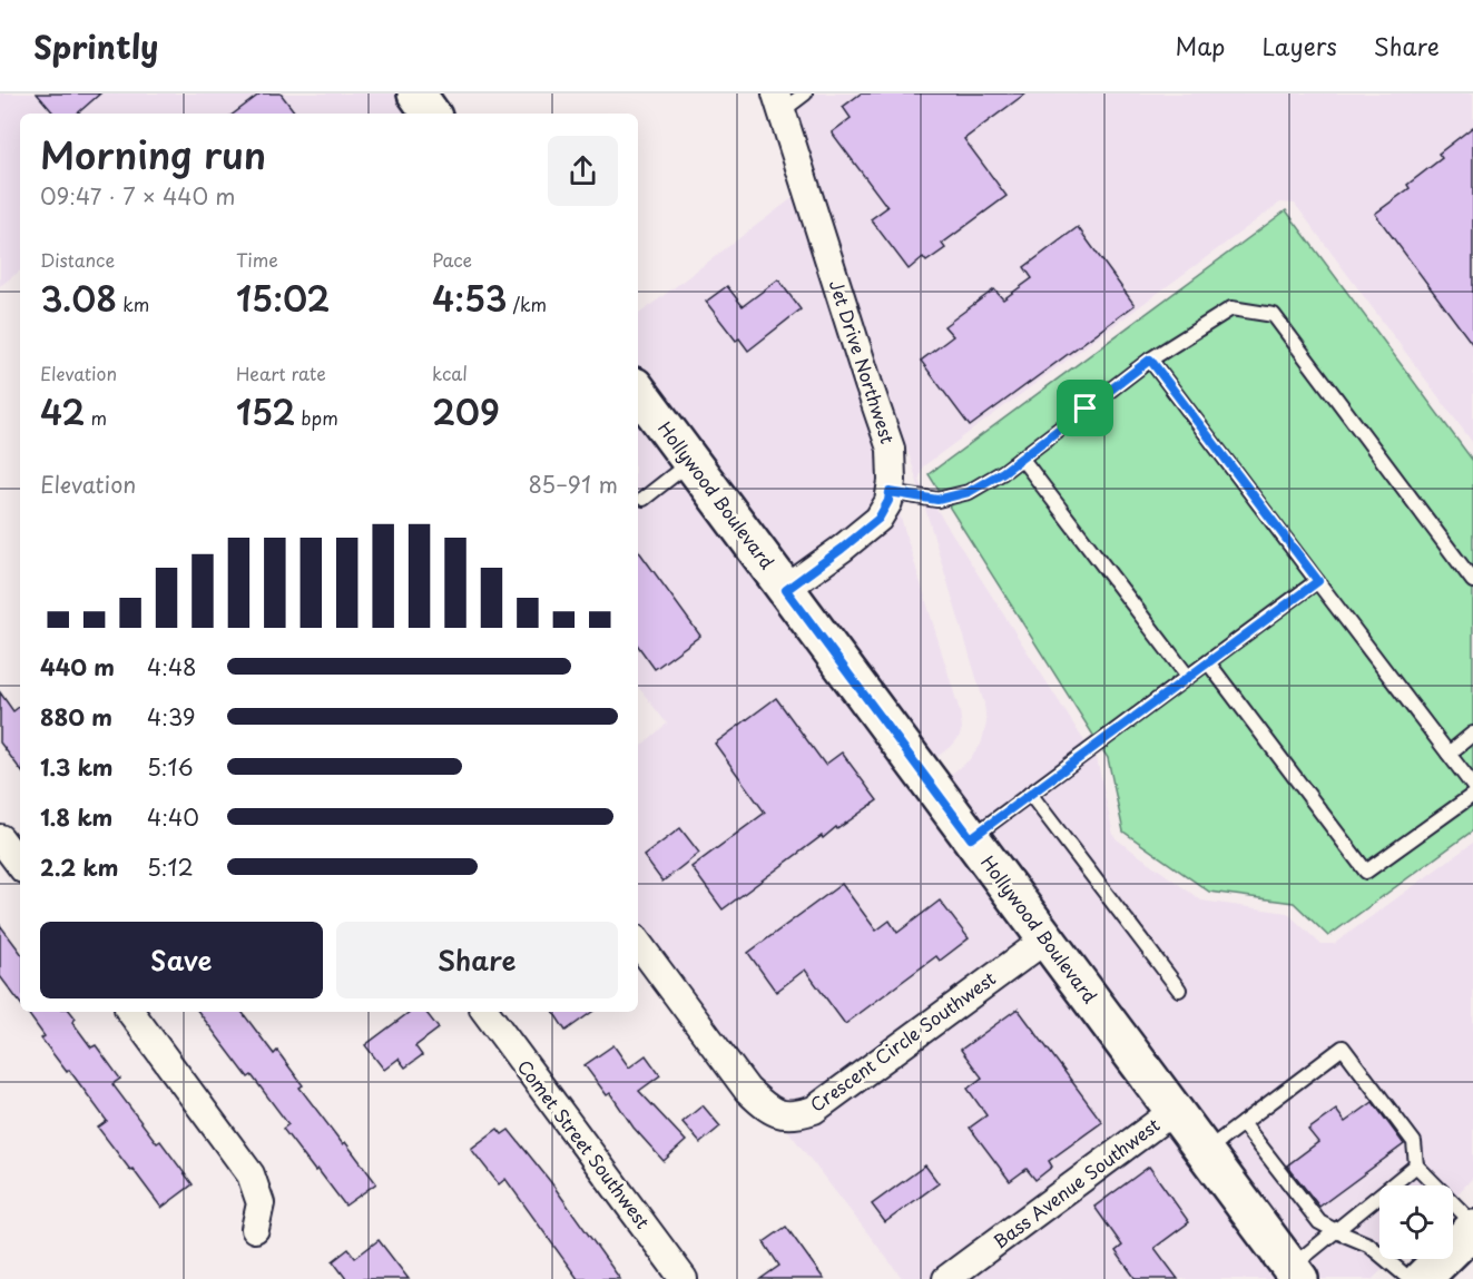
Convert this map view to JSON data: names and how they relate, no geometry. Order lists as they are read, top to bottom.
{
  "streets": {
    "street": [
      "Jet Drive Northwest",
      "Hollywood Boulevard",
      "Crescent Circle Southwest",
      "Comet Street Southwest",
      "Bass Avenue Southwest"
    ]
  },
  "crossings": [
    ["Jet Drive Northwest", "Hollywood Boulevard"],
    ["Hollywood Boulevard", "Crescent Circle Southwest"],
    ["Hollywood Boulevard", "Bass Avenue Southwest"]
  ],
  "page": {
    "header": "Sprintly",
    "nav": ["Map", "Layers", "Share"],
    "heading": ["Morning run", "09:47 · 7 × 440 m"],
    "stats": [
      ["Distance", "3.08 km"],
      ["Time", "15:02"],
      ["Pace", "4:53 /km"],
      ["Elevation", "42 m"],
      ["Heart rate", "152 bpm"],
      ["kcal", "209"]
    ],
    "chart": ["Elevation", "85–91 m"],
    "list": [
      {
        "name": "440 m",
        "note": "4:48"
      },
      {
        "name": "880 m",
        "note": "4:39"
      },
      {
        "name": "1.3 km",
        "note": "5:16"
      },
      {
        "name": "1.8 km",
        "note": "4:40"
      },
      {
        "name": "2.2 km",
        "note": "5:12"
      }
    ],
    "buttons": ["Save", "Share"]
  }
}
